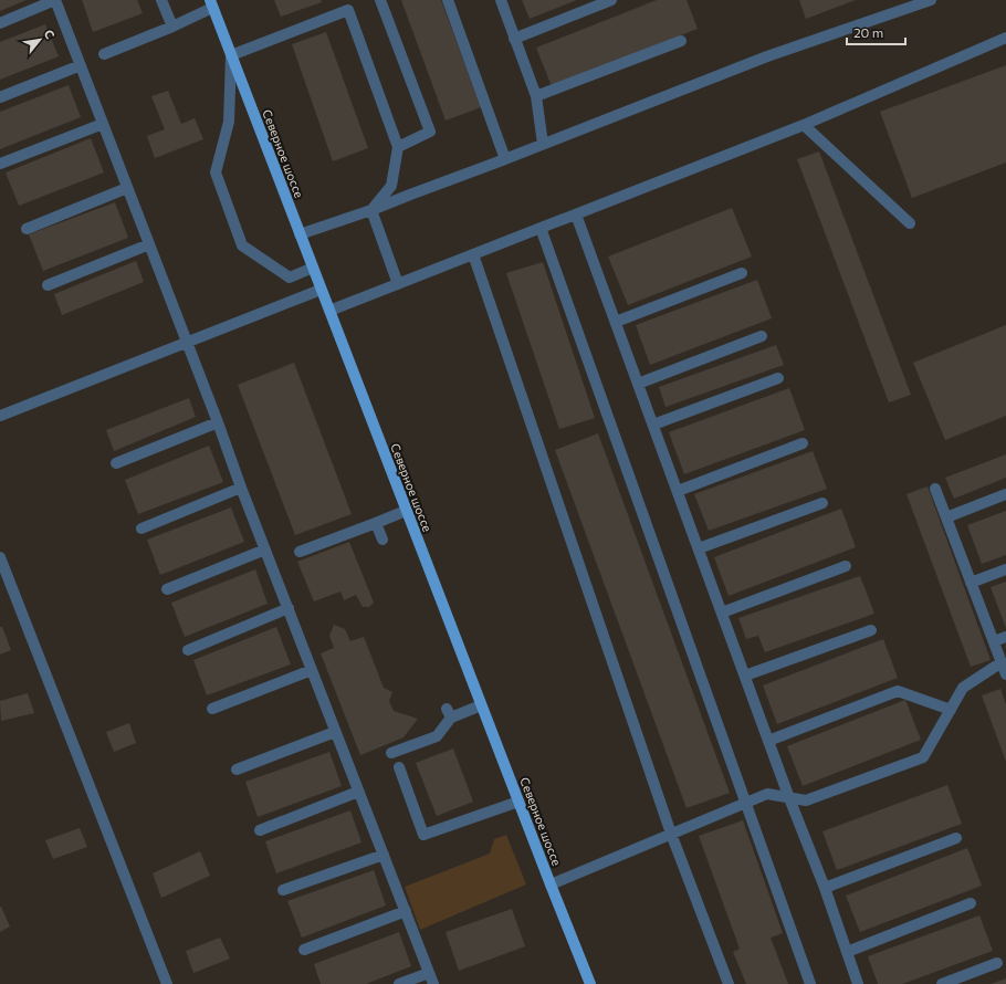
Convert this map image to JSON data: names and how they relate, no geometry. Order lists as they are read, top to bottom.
{
  "streets": {
    "main road": ["Северное шоссе"]
  },
  "scale_bar": "20 m",
  "north": "top right"
}
